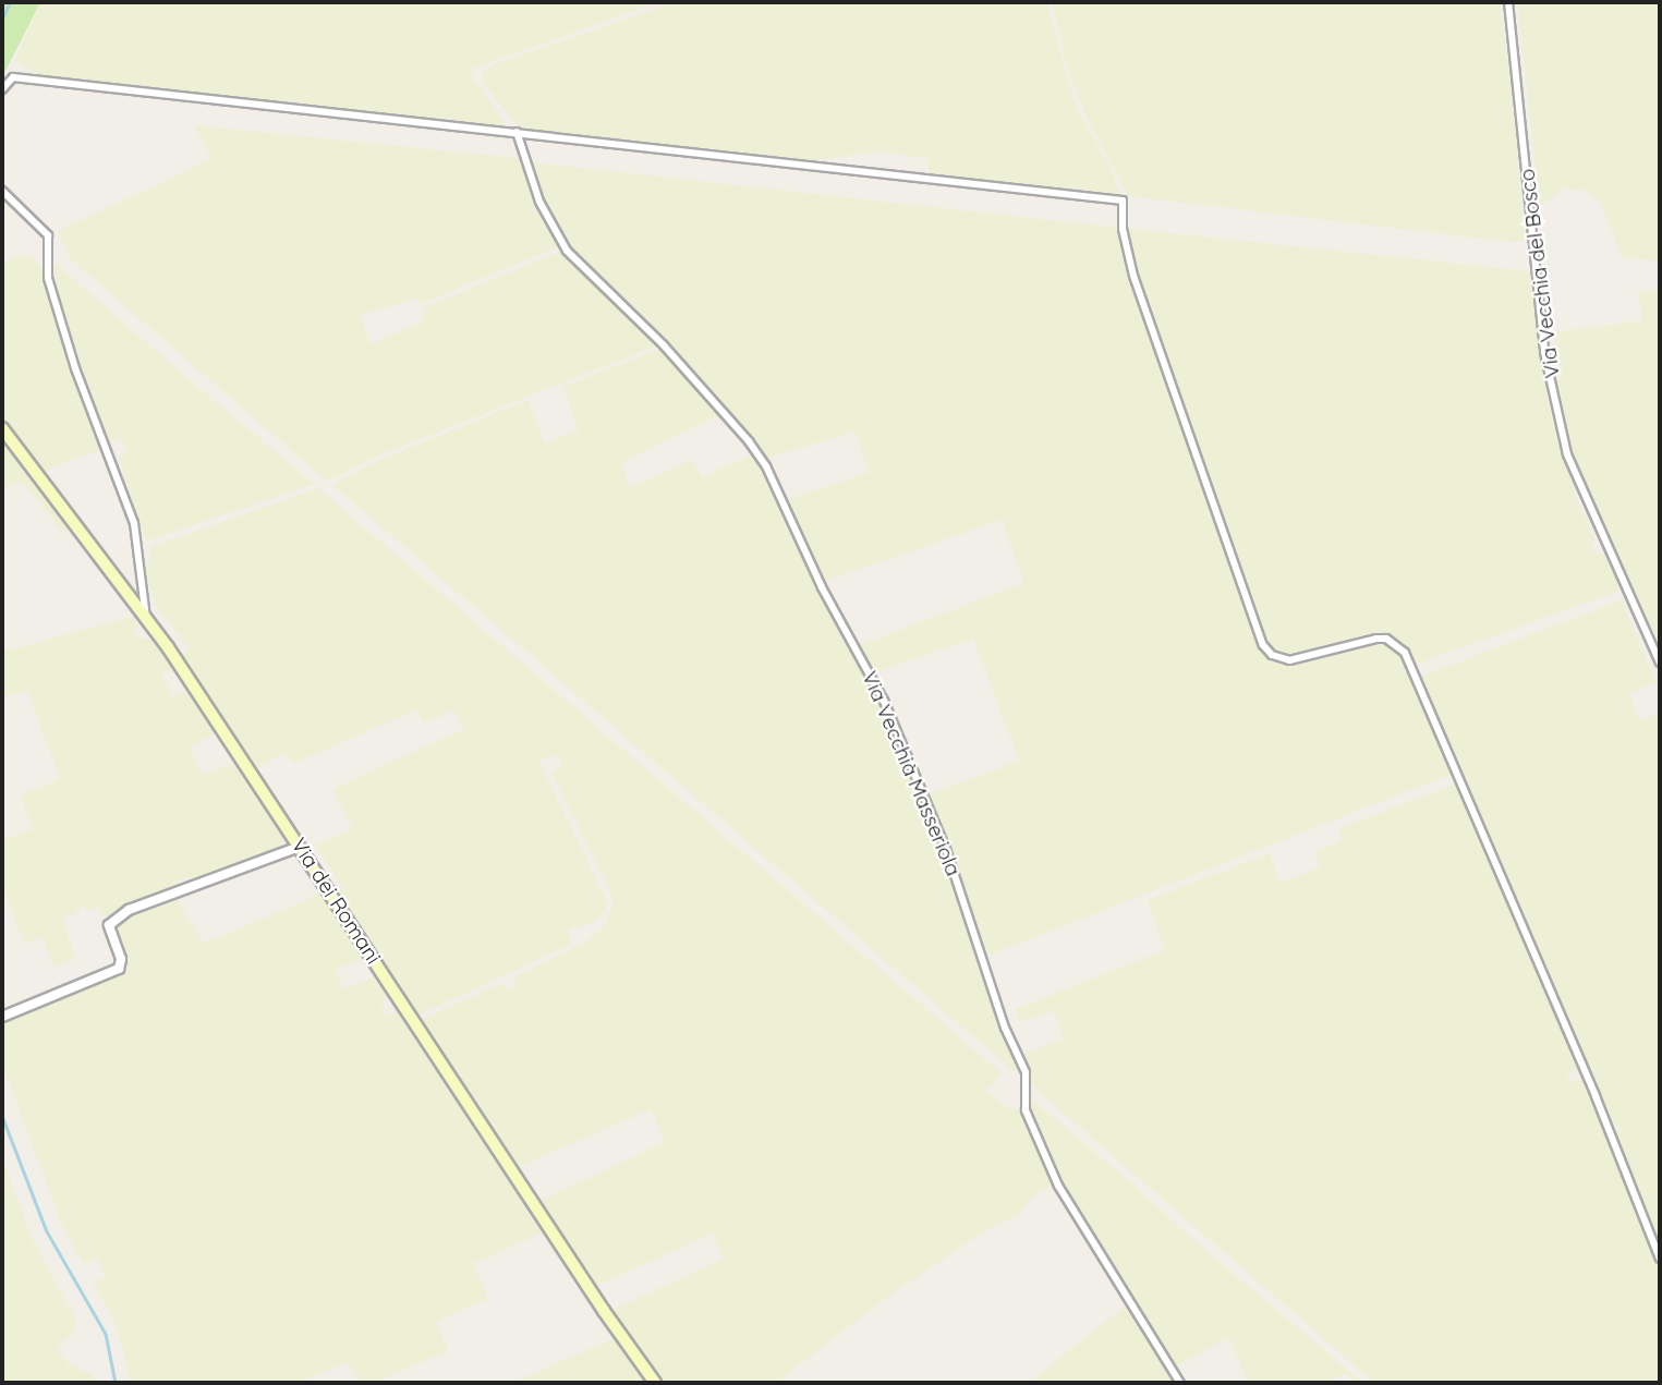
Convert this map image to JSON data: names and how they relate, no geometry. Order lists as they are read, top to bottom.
{
  "streets": {
    "main road": ["Via dei Romani"],
    "street": ["Via Vecchia del Bosco", "Via Vecchià Masseriola"]
  }
}
